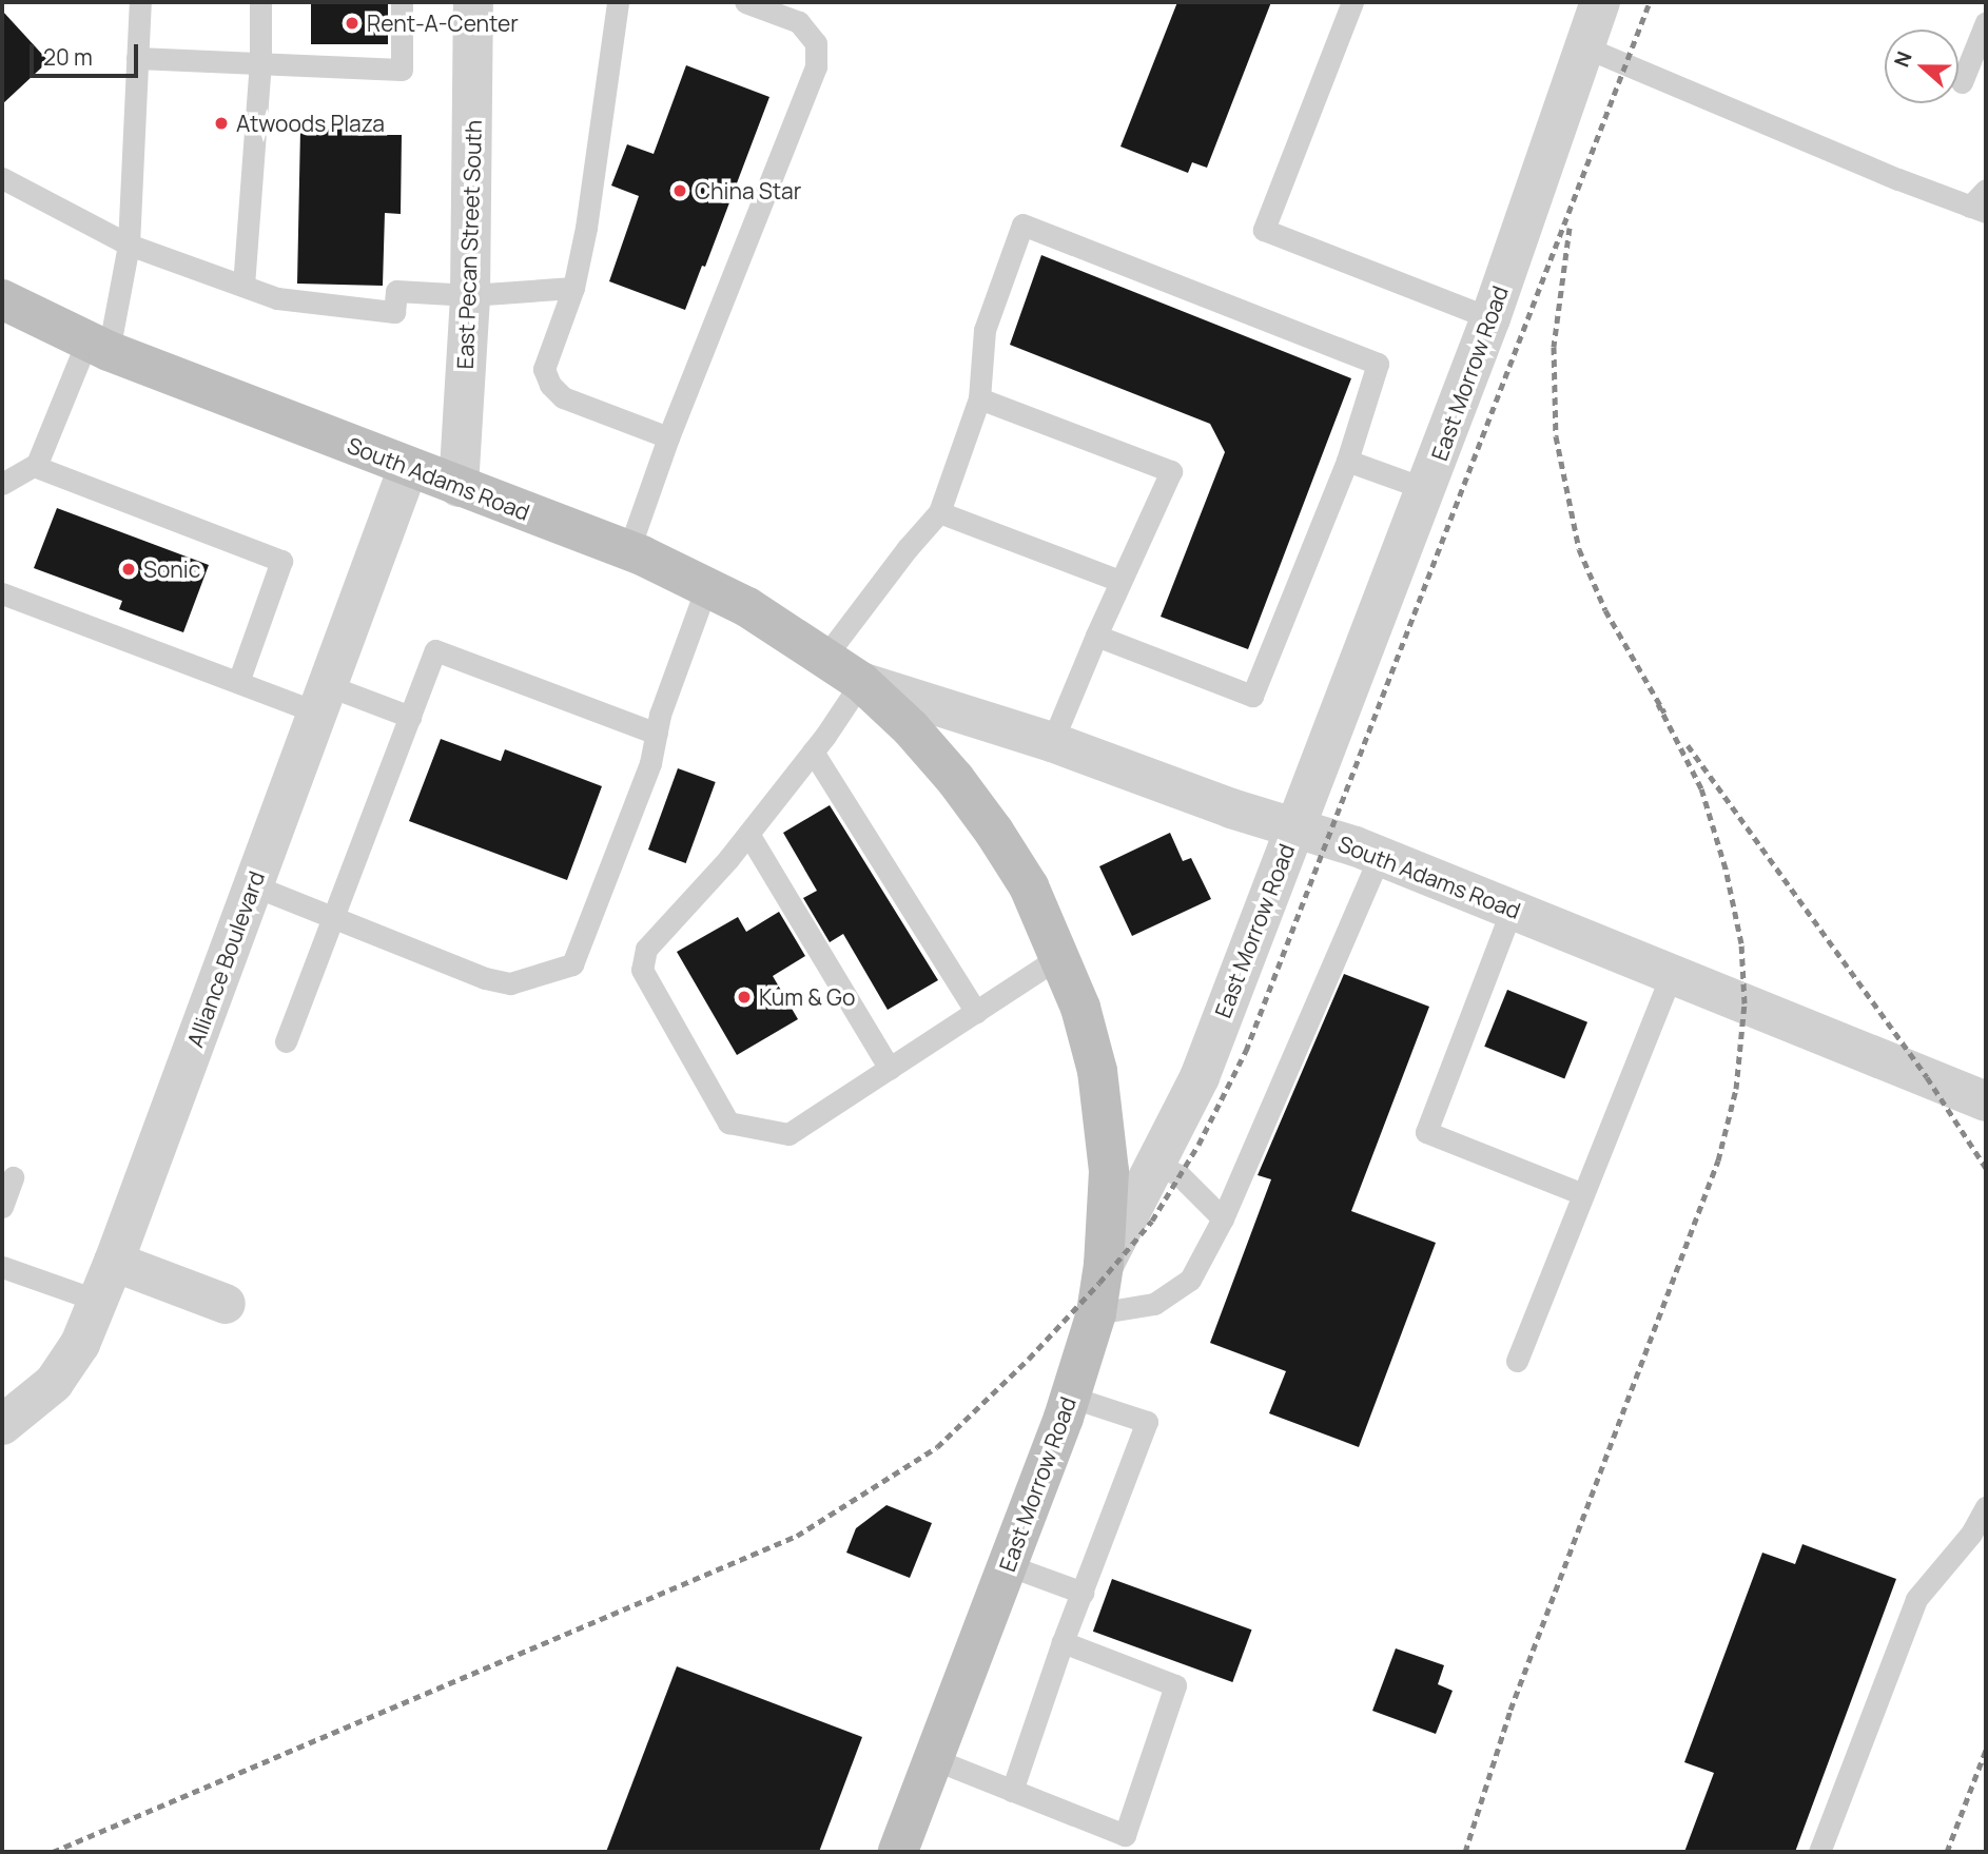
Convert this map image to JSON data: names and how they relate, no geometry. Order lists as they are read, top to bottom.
{
  "streets": {
    "main road": ["East Morrow Road", "South Adams Road"],
    "street": ["East Pecan Street South", "Alliance Boulevard"]
  },
  "crossings": [
    ["East Pecan Street South", "South Adams Road"],
    ["East Morrow Road", "South Adams Road"],
    ["South Adams Road", "Alliance Boulevard"]
  ],
  "places": [
    "Rent-A-Center",
    "Atwoods Plaza",
    "China Star",
    "Sonic",
    "Kum & Go"
  ],
  "scale_bar": "20 m",
  "north": "left"
}
